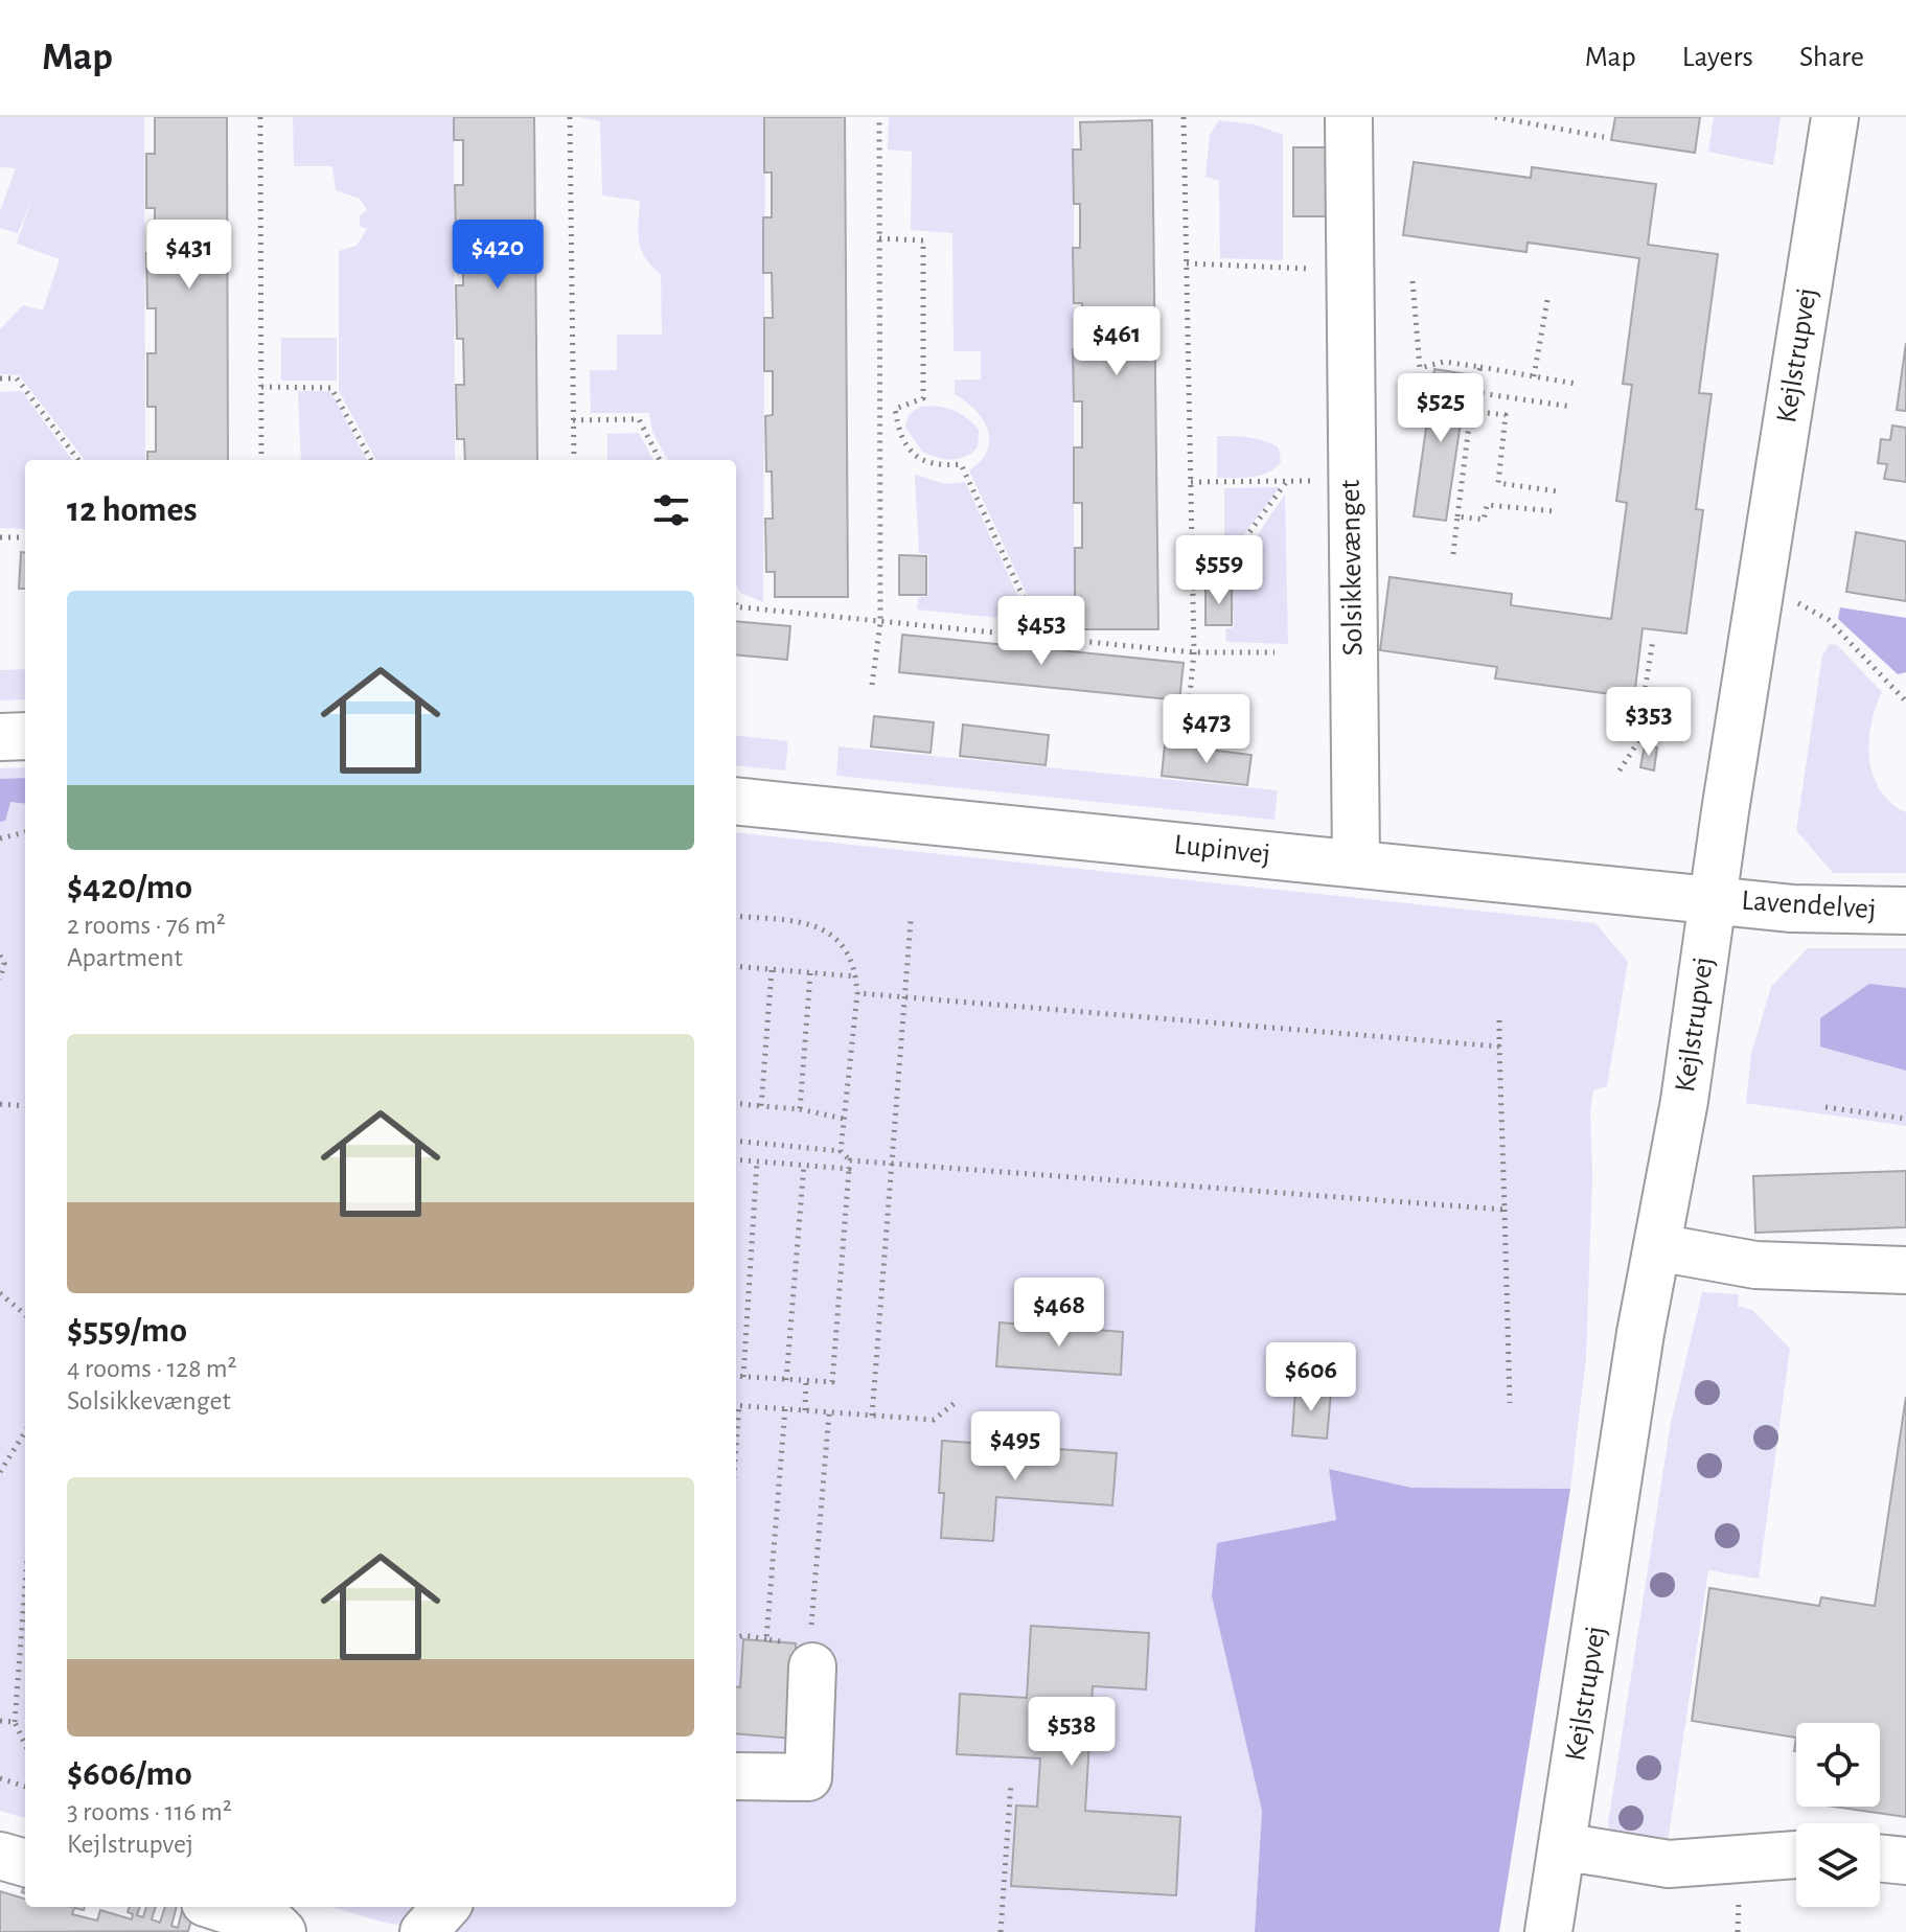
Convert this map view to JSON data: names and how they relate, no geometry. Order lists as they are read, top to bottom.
{
  "streets": {
    "street": [
      "Kejlstrupvej",
      "Solsikkevænget",
      "Lupinvej",
      "Lavendelvej"
    ]
  },
  "crossings": [
    ["Kejlstrupvej", "Lupinvej"],
    ["Kejlstrupvej", "Lavendelvej"],
    ["Solsikkevænget", "Lupinvej"],
    ["Lupinvej", "Lavendelvej"]
  ],
  "page": {
    "header": "Map",
    "nav": ["Map", "Layers", "Share"],
    "price": [
      "$431",
      "$420",
      "$461",
      "$525",
      "$559",
      "$453",
      "$353",
      "$473",
      "$468",
      "$606",
      "$495",
      "$538"
    ],
    "heading": "12 homes",
    "list": [
      {
        "name": "$420/mo",
        "note": "2 rooms · 76 m² · Apartment"
      },
      {
        "name": "$559/mo",
        "note": "4 rooms · 128 m² · Solsikkevænget"
      },
      {
        "name": "$606/mo",
        "note": "3 rooms · 116 m² · Kejlstrupvej"
      }
    ]
  }
}
